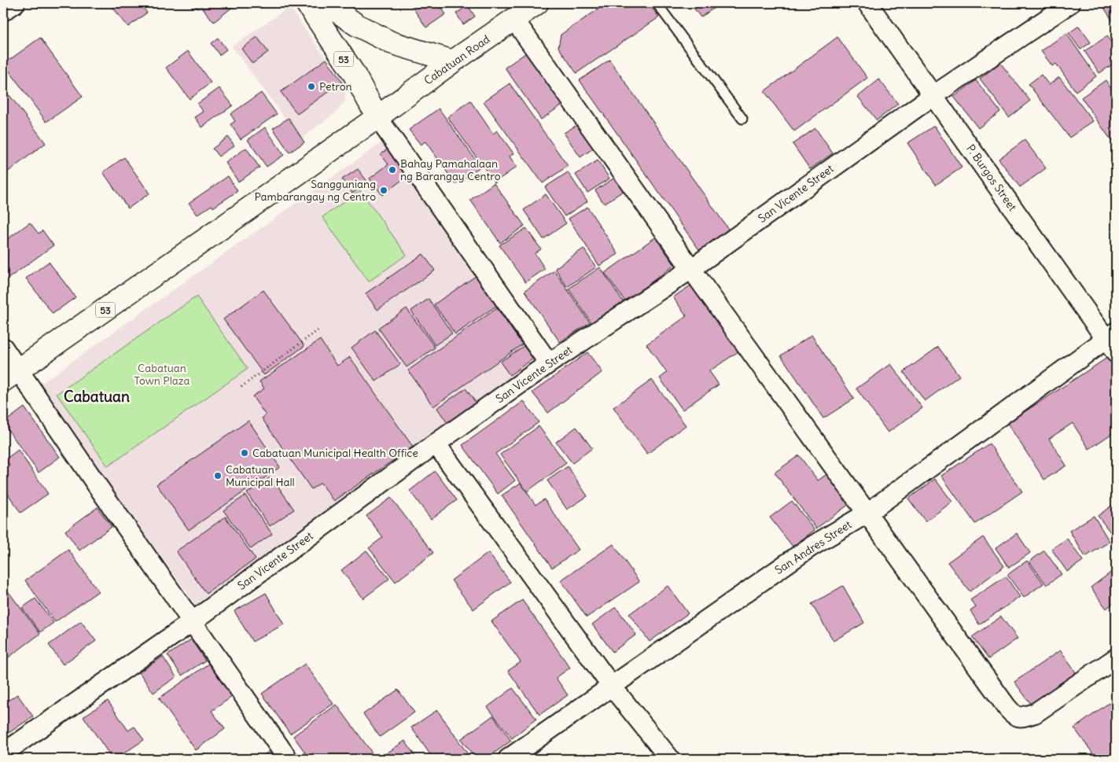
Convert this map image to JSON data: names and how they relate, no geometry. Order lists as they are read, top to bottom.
{
  "streets": {
    "highway": ["53", "Cabatuan Road"],
    "street": ["P. Burgos Street", "San Vicente Street", "San Andres Street"]
  },
  "crossings": [
    ["53", "Cabatuan Road"],
    ["P. Burgos Street", "San Vicente Street"],
    ["P. Burgos Street", "San Andres Street"]
  ],
  "districts": ["Cabatuan"],
  "parks": ["Cabatuan Town Plaza"],
  "places": [
    "Petron",
    "Bahay Pamahalaan ng Barangay Centro",
    "Sangguniang Pambarangay ng Centro",
    "Cabatuan Municipal Health Office",
    "Cabatuan Municipal Hall"
  ]
}
